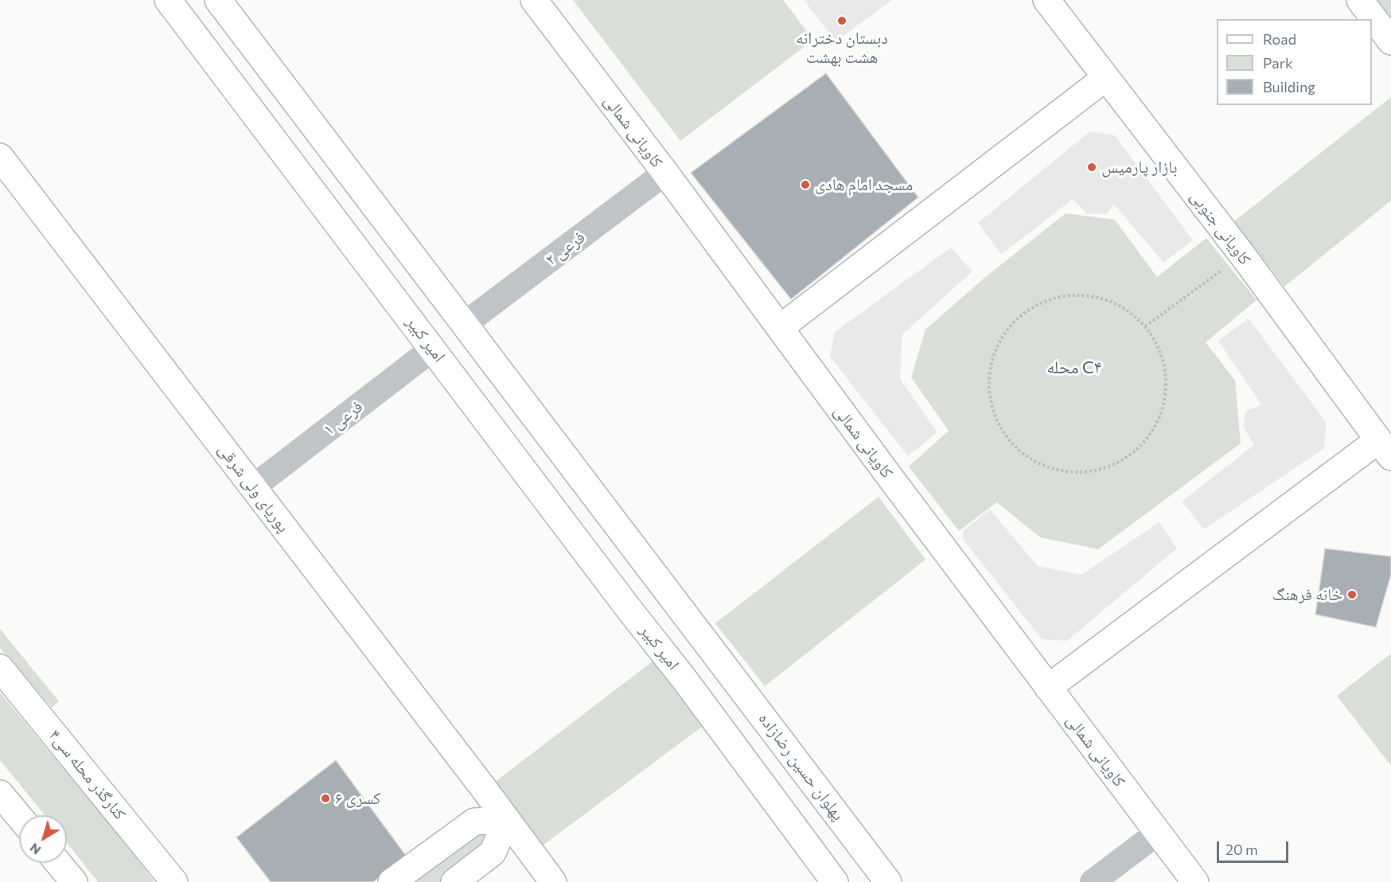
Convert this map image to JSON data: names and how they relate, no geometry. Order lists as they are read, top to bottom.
{
  "streets": {
    "street": [
      "کاویانی شمالی",
      "کاویانی جنوبی",
      "فرعی ۲",
      "امیر کبیر",
      "فرعی ۱",
      "پوریای ولی شرقی",
      "پهلوان حسین رضازاده",
      "کنارگذر محله سی۴"
    ]
  },
  "crossings": [
    ["کاویانی شمالی", "فرعی ۲"],
    ["امیر کبیر", "فرعی ۱"],
    ["فرعی ۱", "پوریای ولی شرقی"]
  ],
  "districts": ["محله C۴"],
  "places": [
    "دبستان دخترانه هشت بهشت",
    "بازار پارمیس",
    "مسجد امام هادی",
    "خانه فرهنگ",
    "کسری ۶"
  ],
  "legend": ["Road", "Park", "Building"],
  "scale_bar": "20 m",
  "north": "bottom left"
}
